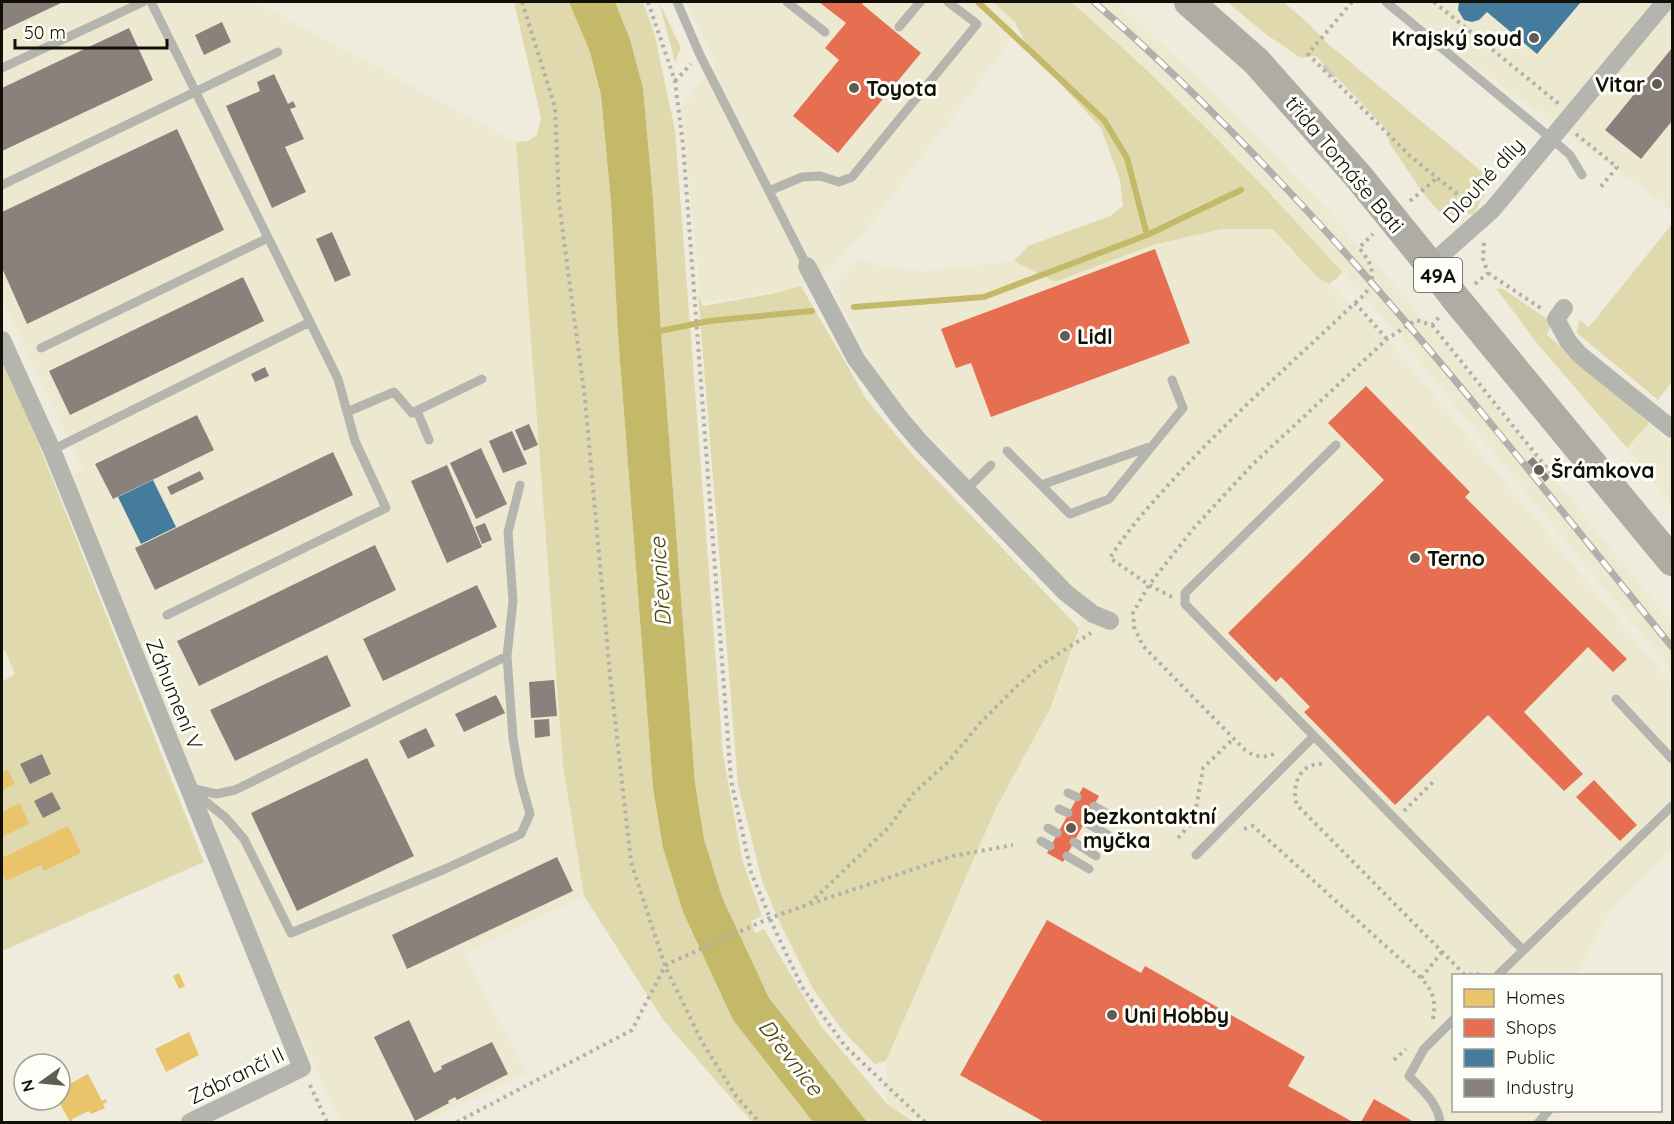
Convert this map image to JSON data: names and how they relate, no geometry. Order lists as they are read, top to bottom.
{
  "streets": {
    "main road": ["třída Tomáše Bati", "49A"],
    "street": ["Dlouhé díly", "Záhumení V", "Zábrančí II"]
  },
  "crossings": [
    ["třída Tomáše Bati", "Dlouhé díly"],
    ["Záhumení V", "Zábrančí II"]
  ],
  "water": ["Dřevnice"],
  "places": [
    "Krajský soud",
    "Vitar",
    "Toyota",
    "Lidl",
    "Šrámkova",
    "Terno",
    "bezkontaktní myčka",
    "Uni Hobby"
  ],
  "legend": [
    "Homes",
    "Shops",
    "Public",
    "Industry"
  ],
  "scale_bar": "50 m",
  "north": "left"
}
